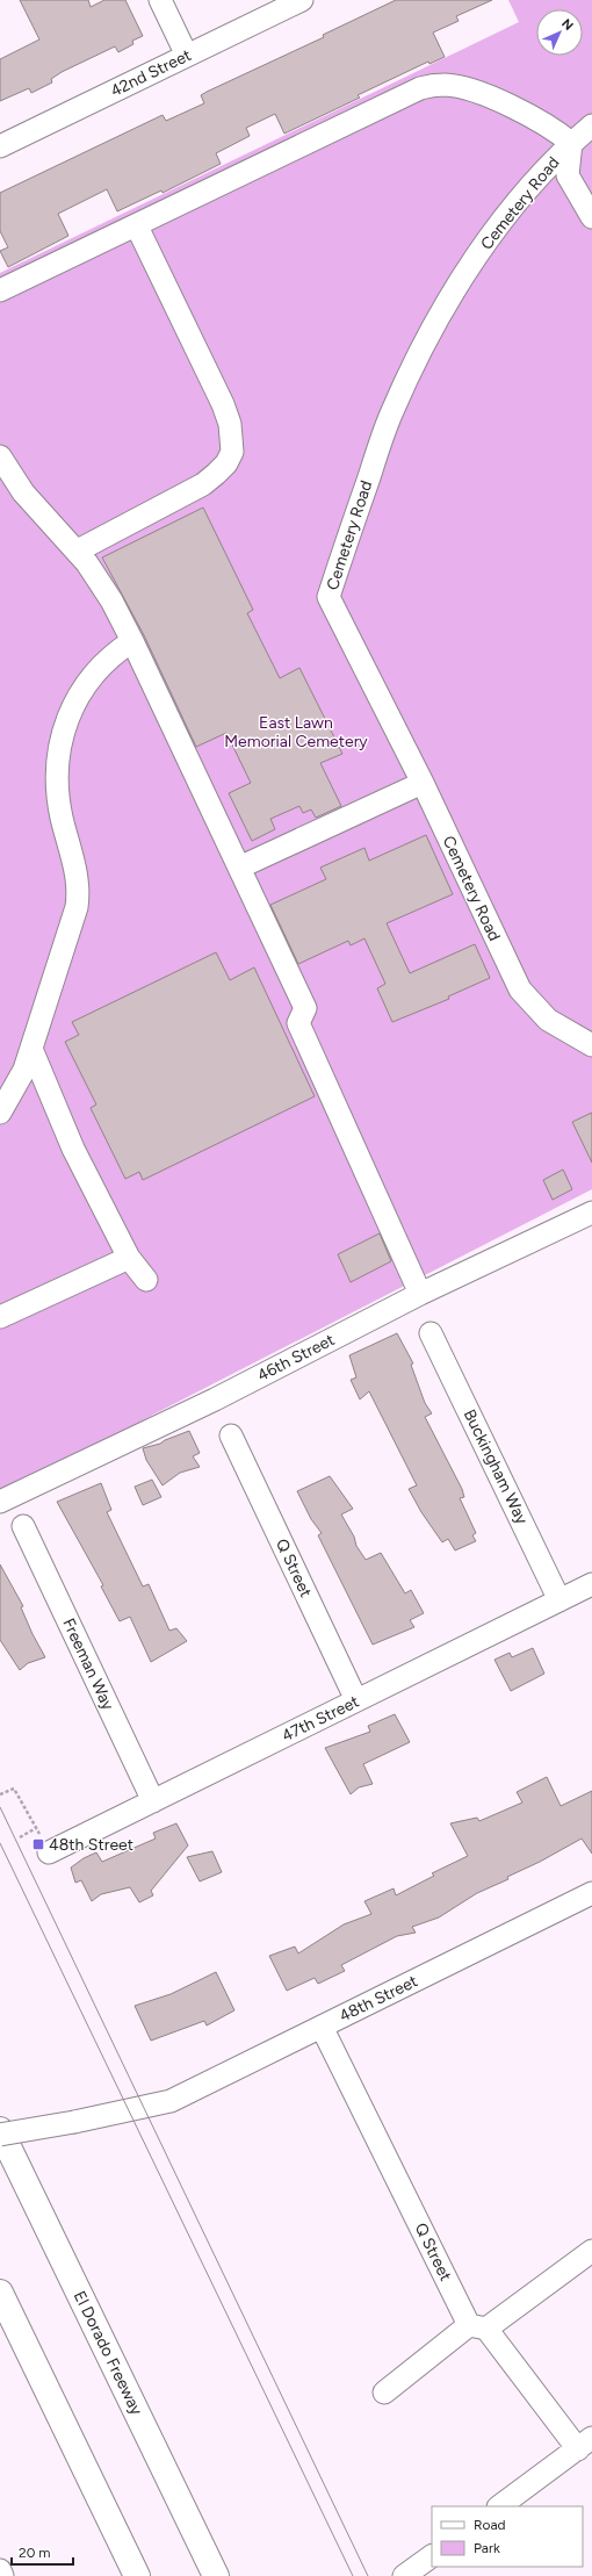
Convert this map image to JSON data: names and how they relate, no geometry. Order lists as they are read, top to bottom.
{
  "streets": {
    "highway": ["El Dorado Freeway"],
    "street": [
      "42nd Street",
      "Cemetery Road",
      "46th Street",
      "Buckingham Way",
      "Q Street",
      "Freeman Way",
      "47th Street",
      "48th Street"
    ]
  },
  "crossings": [
    ["Buckingham Way", "47th Street"],
    ["Q Street", "47th Street"],
    ["Q Street", "48th Street"],
    ["Freeman Way", "47th Street"]
  ],
  "parks": ["East Lawn Memorial Cemetery"],
  "places": {
    "transit": ["48th Street"]
  },
  "legend": ["Road", "Park"],
  "scale_bar": "20 m",
  "north": "top right"
}
